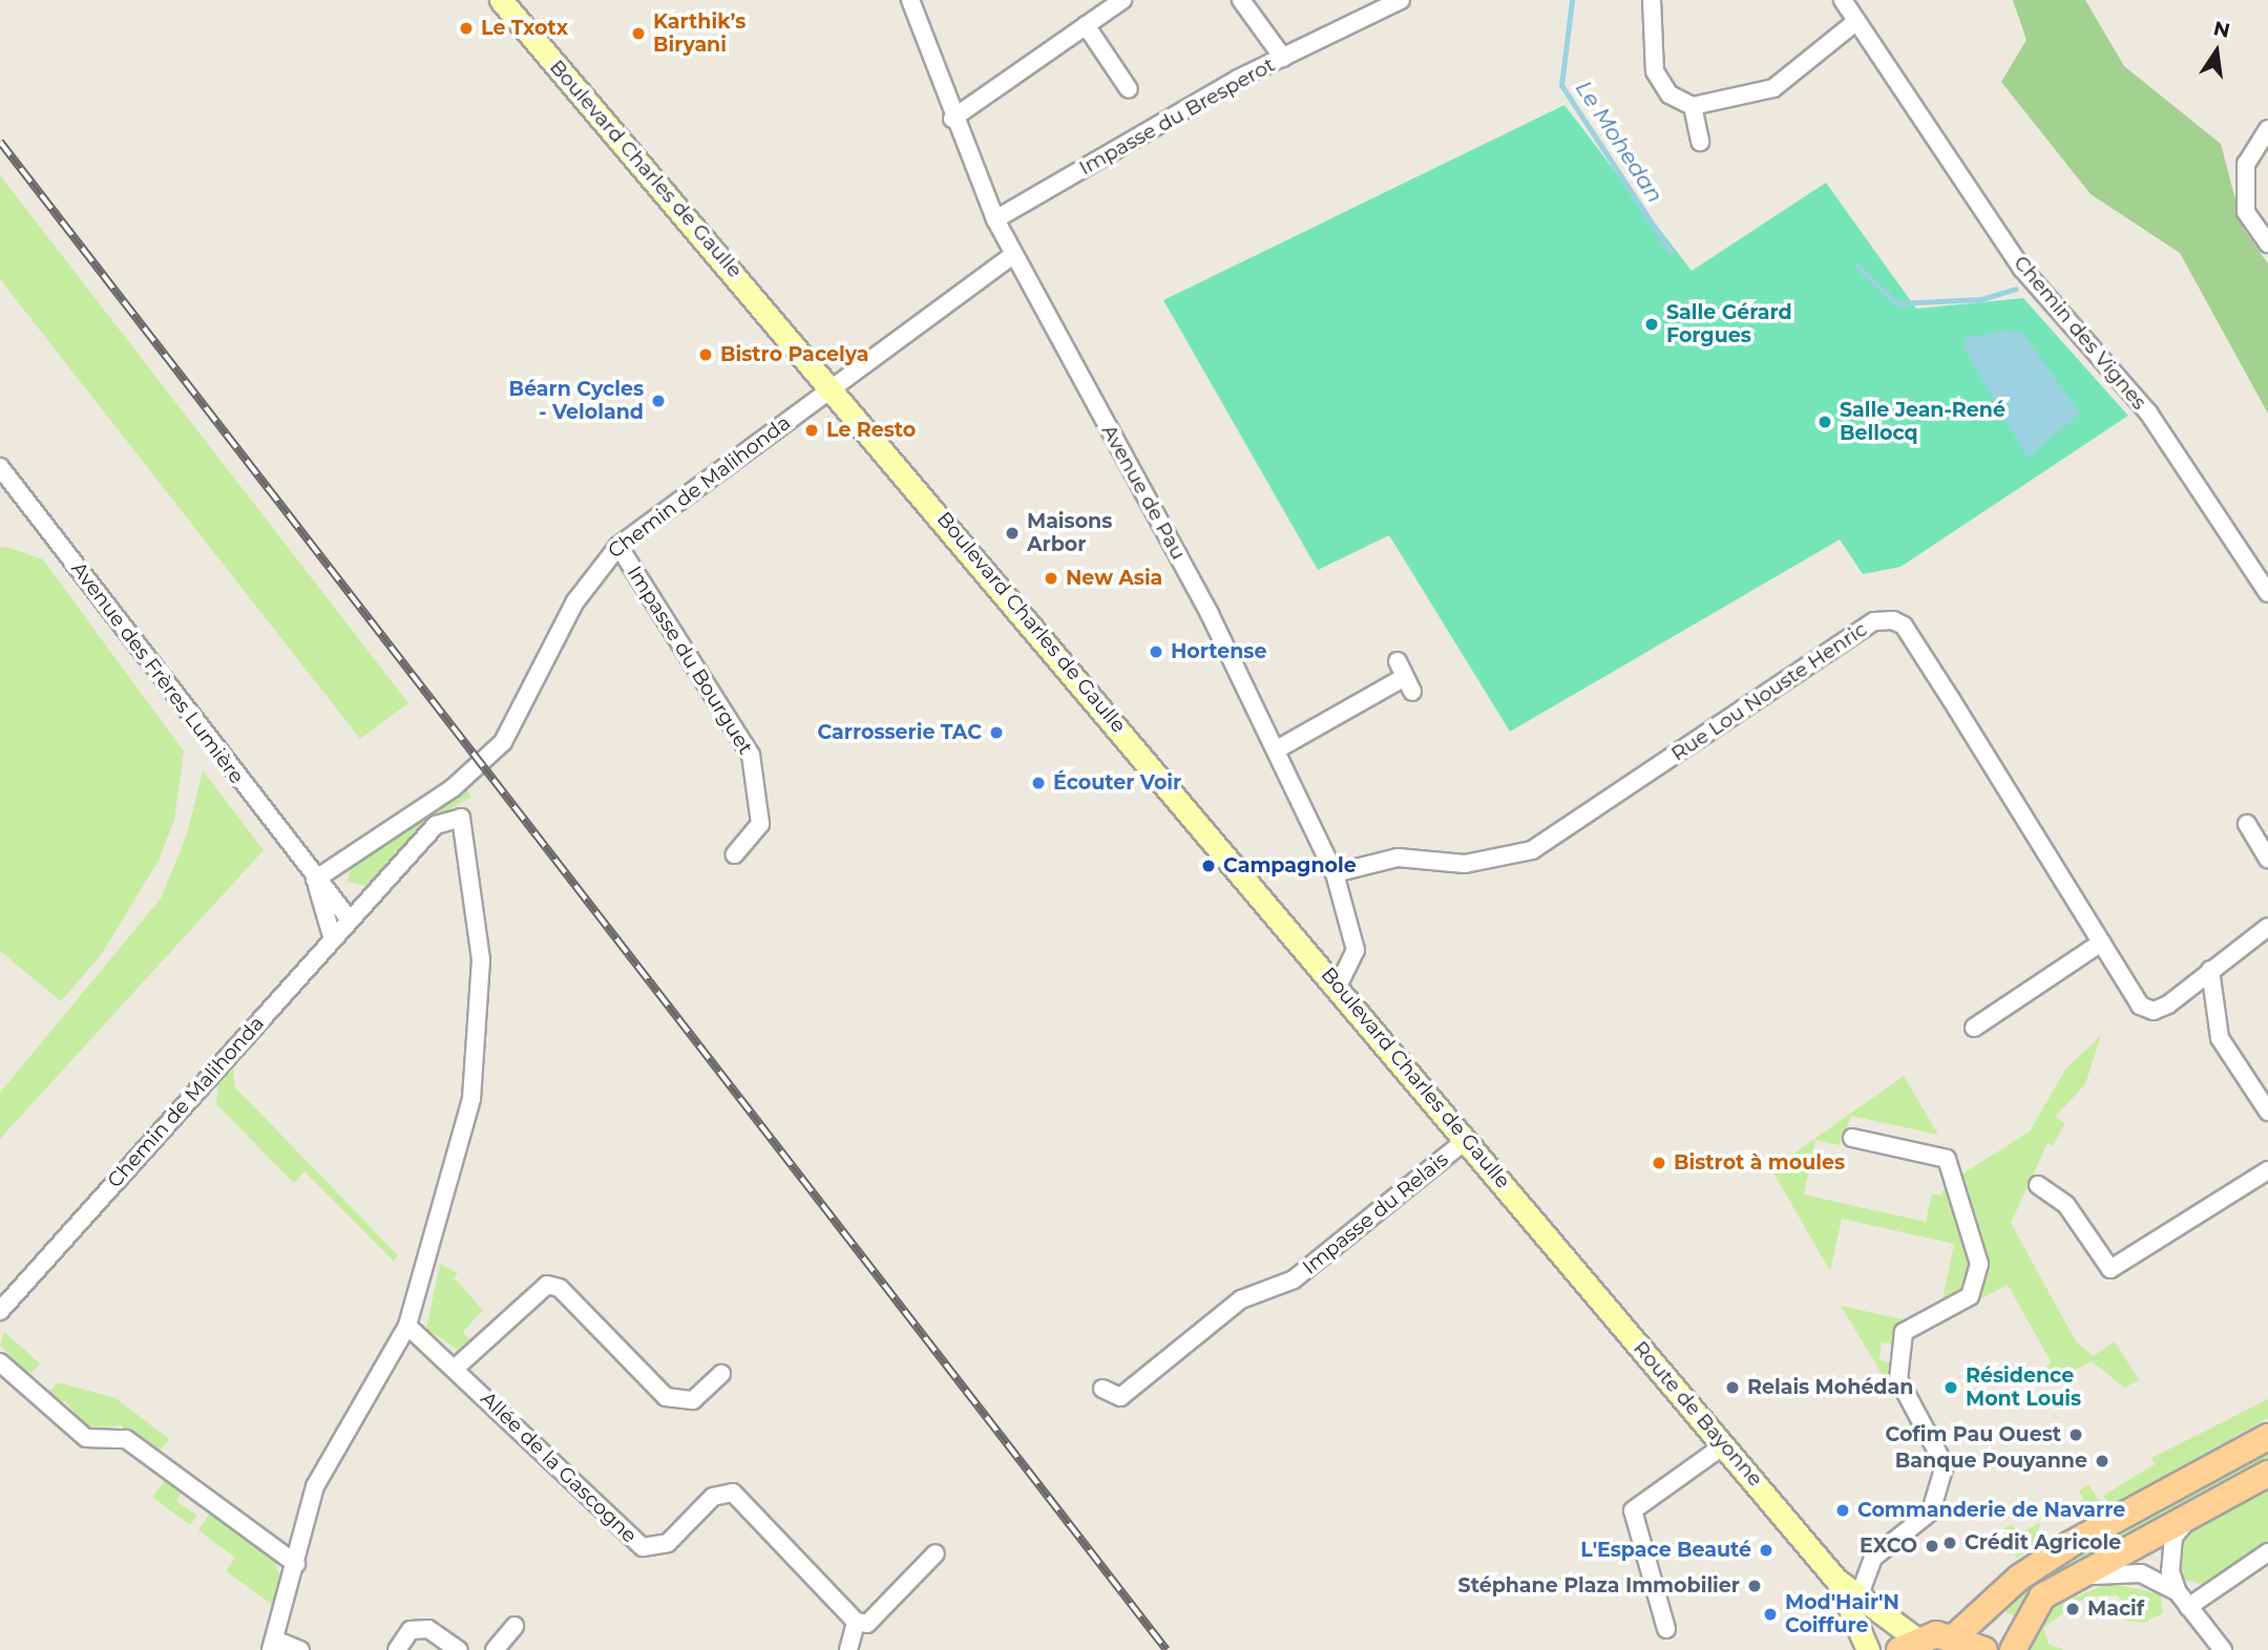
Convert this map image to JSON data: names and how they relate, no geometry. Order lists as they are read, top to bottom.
{
  "streets": {
    "main road": ["Boulevard Charles de Gaulle", "Route de Bayonne"],
    "street": [
      "Impasse du Bresperot",
      "Chemin des Vignes",
      "Chemin de Malihonda",
      "Avenue de Pau",
      "Impasse du Bourguet",
      "Avenue des Frères Lumière",
      "Rue Lou Nouste Henric",
      "Impasse du Relais",
      "Allée de la Gascogne"
    ]
  },
  "crossings": [
    ["Impasse du Bresperot", "Avenue de Pau"],
    ["Boulevard Charles de Gaulle", "Chemin de Malihonda"],
    ["Boulevard Charles de Gaulle", "Avenue de Pau"],
    ["Boulevard Charles de Gaulle", "Impasse du Relais"],
    ["Boulevard Charles de Gaulle", "Route de Bayonne"],
    ["Chemin de Malihonda", "Avenue de Pau"],
    ["Chemin de Malihonda", "Impasse du Bourguet"],
    ["Chemin de Malihonda", "Avenue des Frères Lumière"],
    ["Chemin de Malihonda", "Allée de la Gascogne"],
    ["Avenue de Pau", "Rue Lou Nouste Henric"]
  ],
  "water": ["Le Mohedan"],
  "places": [
    "Le Txotx",
    "Karthik’s Biryani",
    "Salle Gérard Forgues",
    "Bistro Pacelya",
    "Béarn Cycles - Veloland",
    "Salle Jean-René Bellocq",
    "Le Resto",
    "Maisons Arbor",
    "New Asia",
    "Hortense",
    "Carrosserie TAC",
    "Écouter Voir",
    "Campagnole",
    "Bistrot à moules",
    "Relais Mohédan",
    "Résidence Mont Louis",
    "Cofim Pau Ouest",
    "Banque Pouyanne",
    "Commanderie de Navarre",
    "Crédit Agricole",
    "EXCO",
    "L'Espace Beauté",
    "Stéphane Plaza Immobilier",
    "Macif",
    "Mod'Hair'N Coiffure"
  ],
  "north": "top"
}
